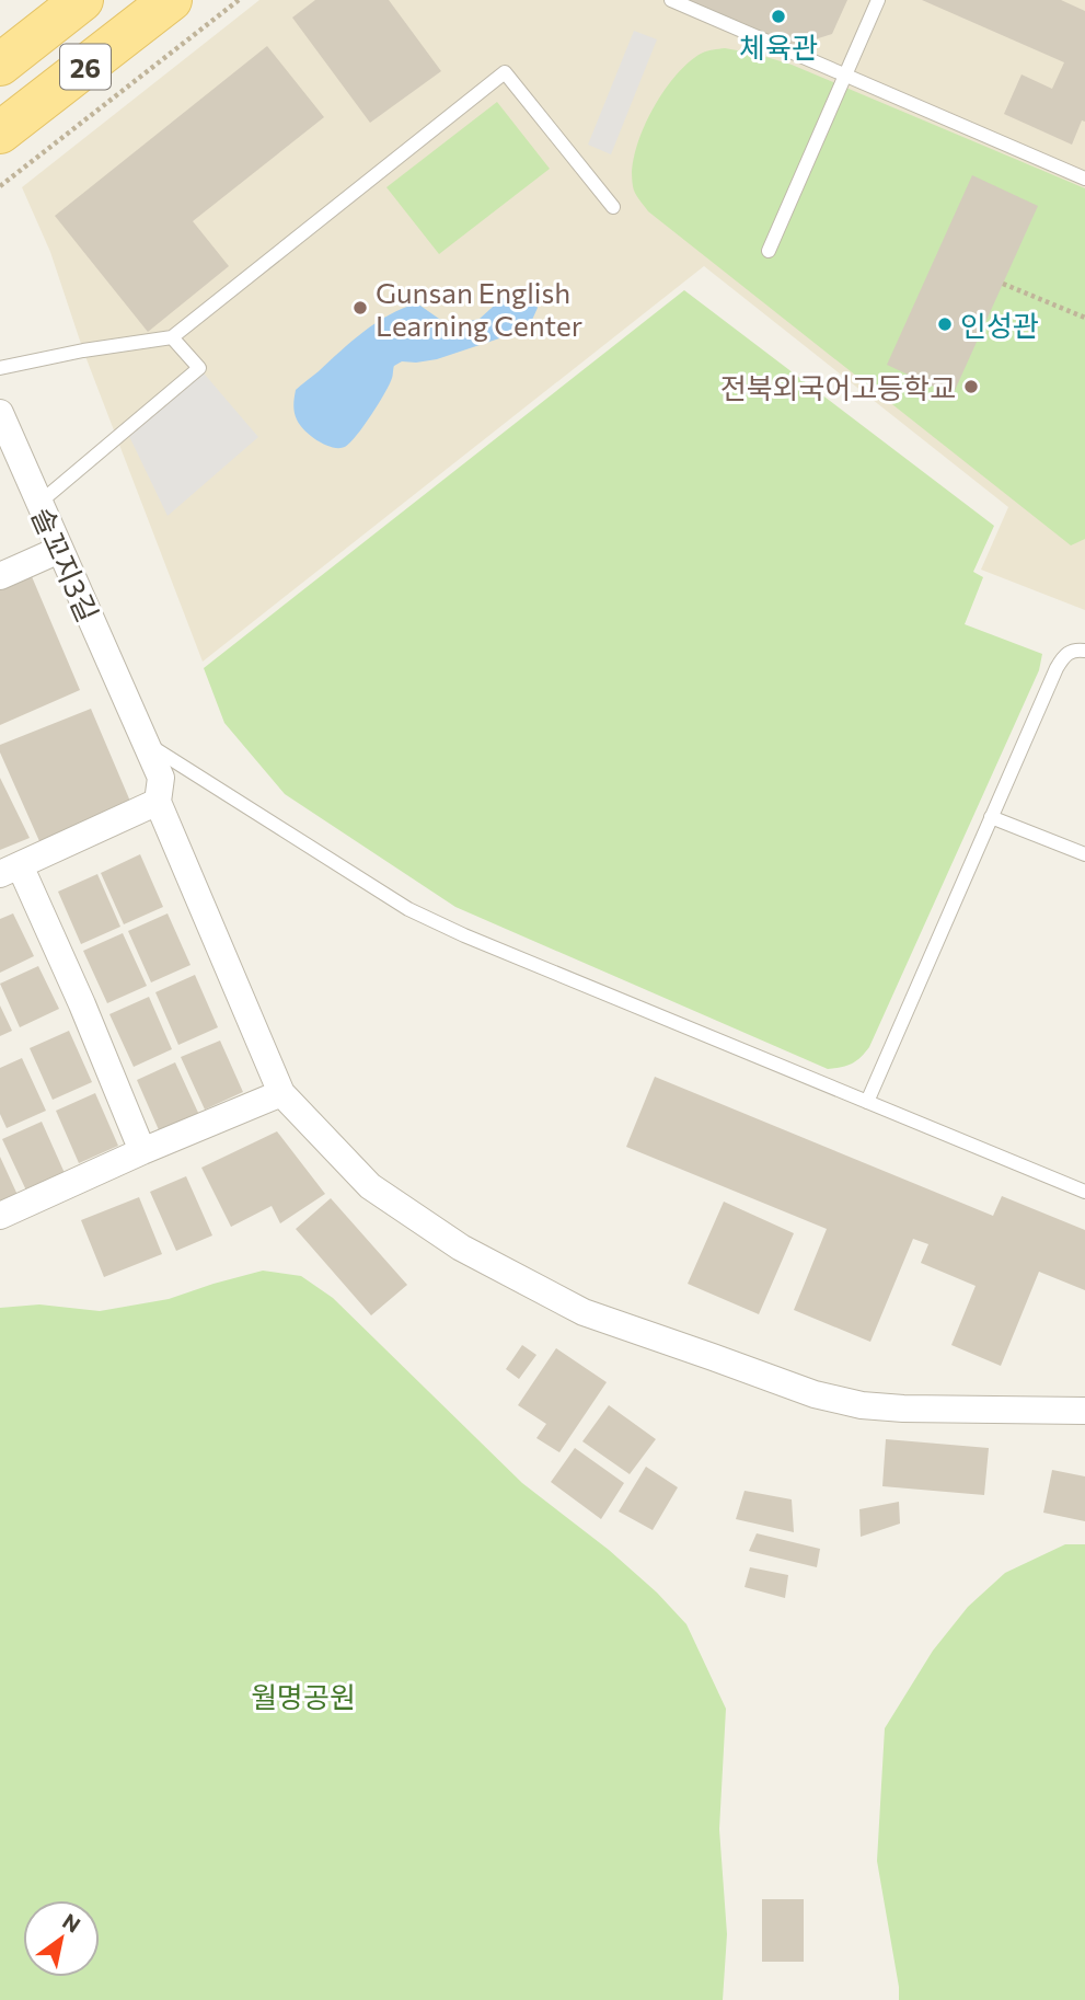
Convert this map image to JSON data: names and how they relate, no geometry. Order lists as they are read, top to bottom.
{
  "streets": {
    "main road": ["26"],
    "street": ["솔꼬지3길"]
  },
  "parks": ["월명공원"],
  "places": [
    "체육관",
    "Gunsan English Learning Center",
    "인성관",
    "전북외국어고등학교"
  ],
  "north": "top right"
}
